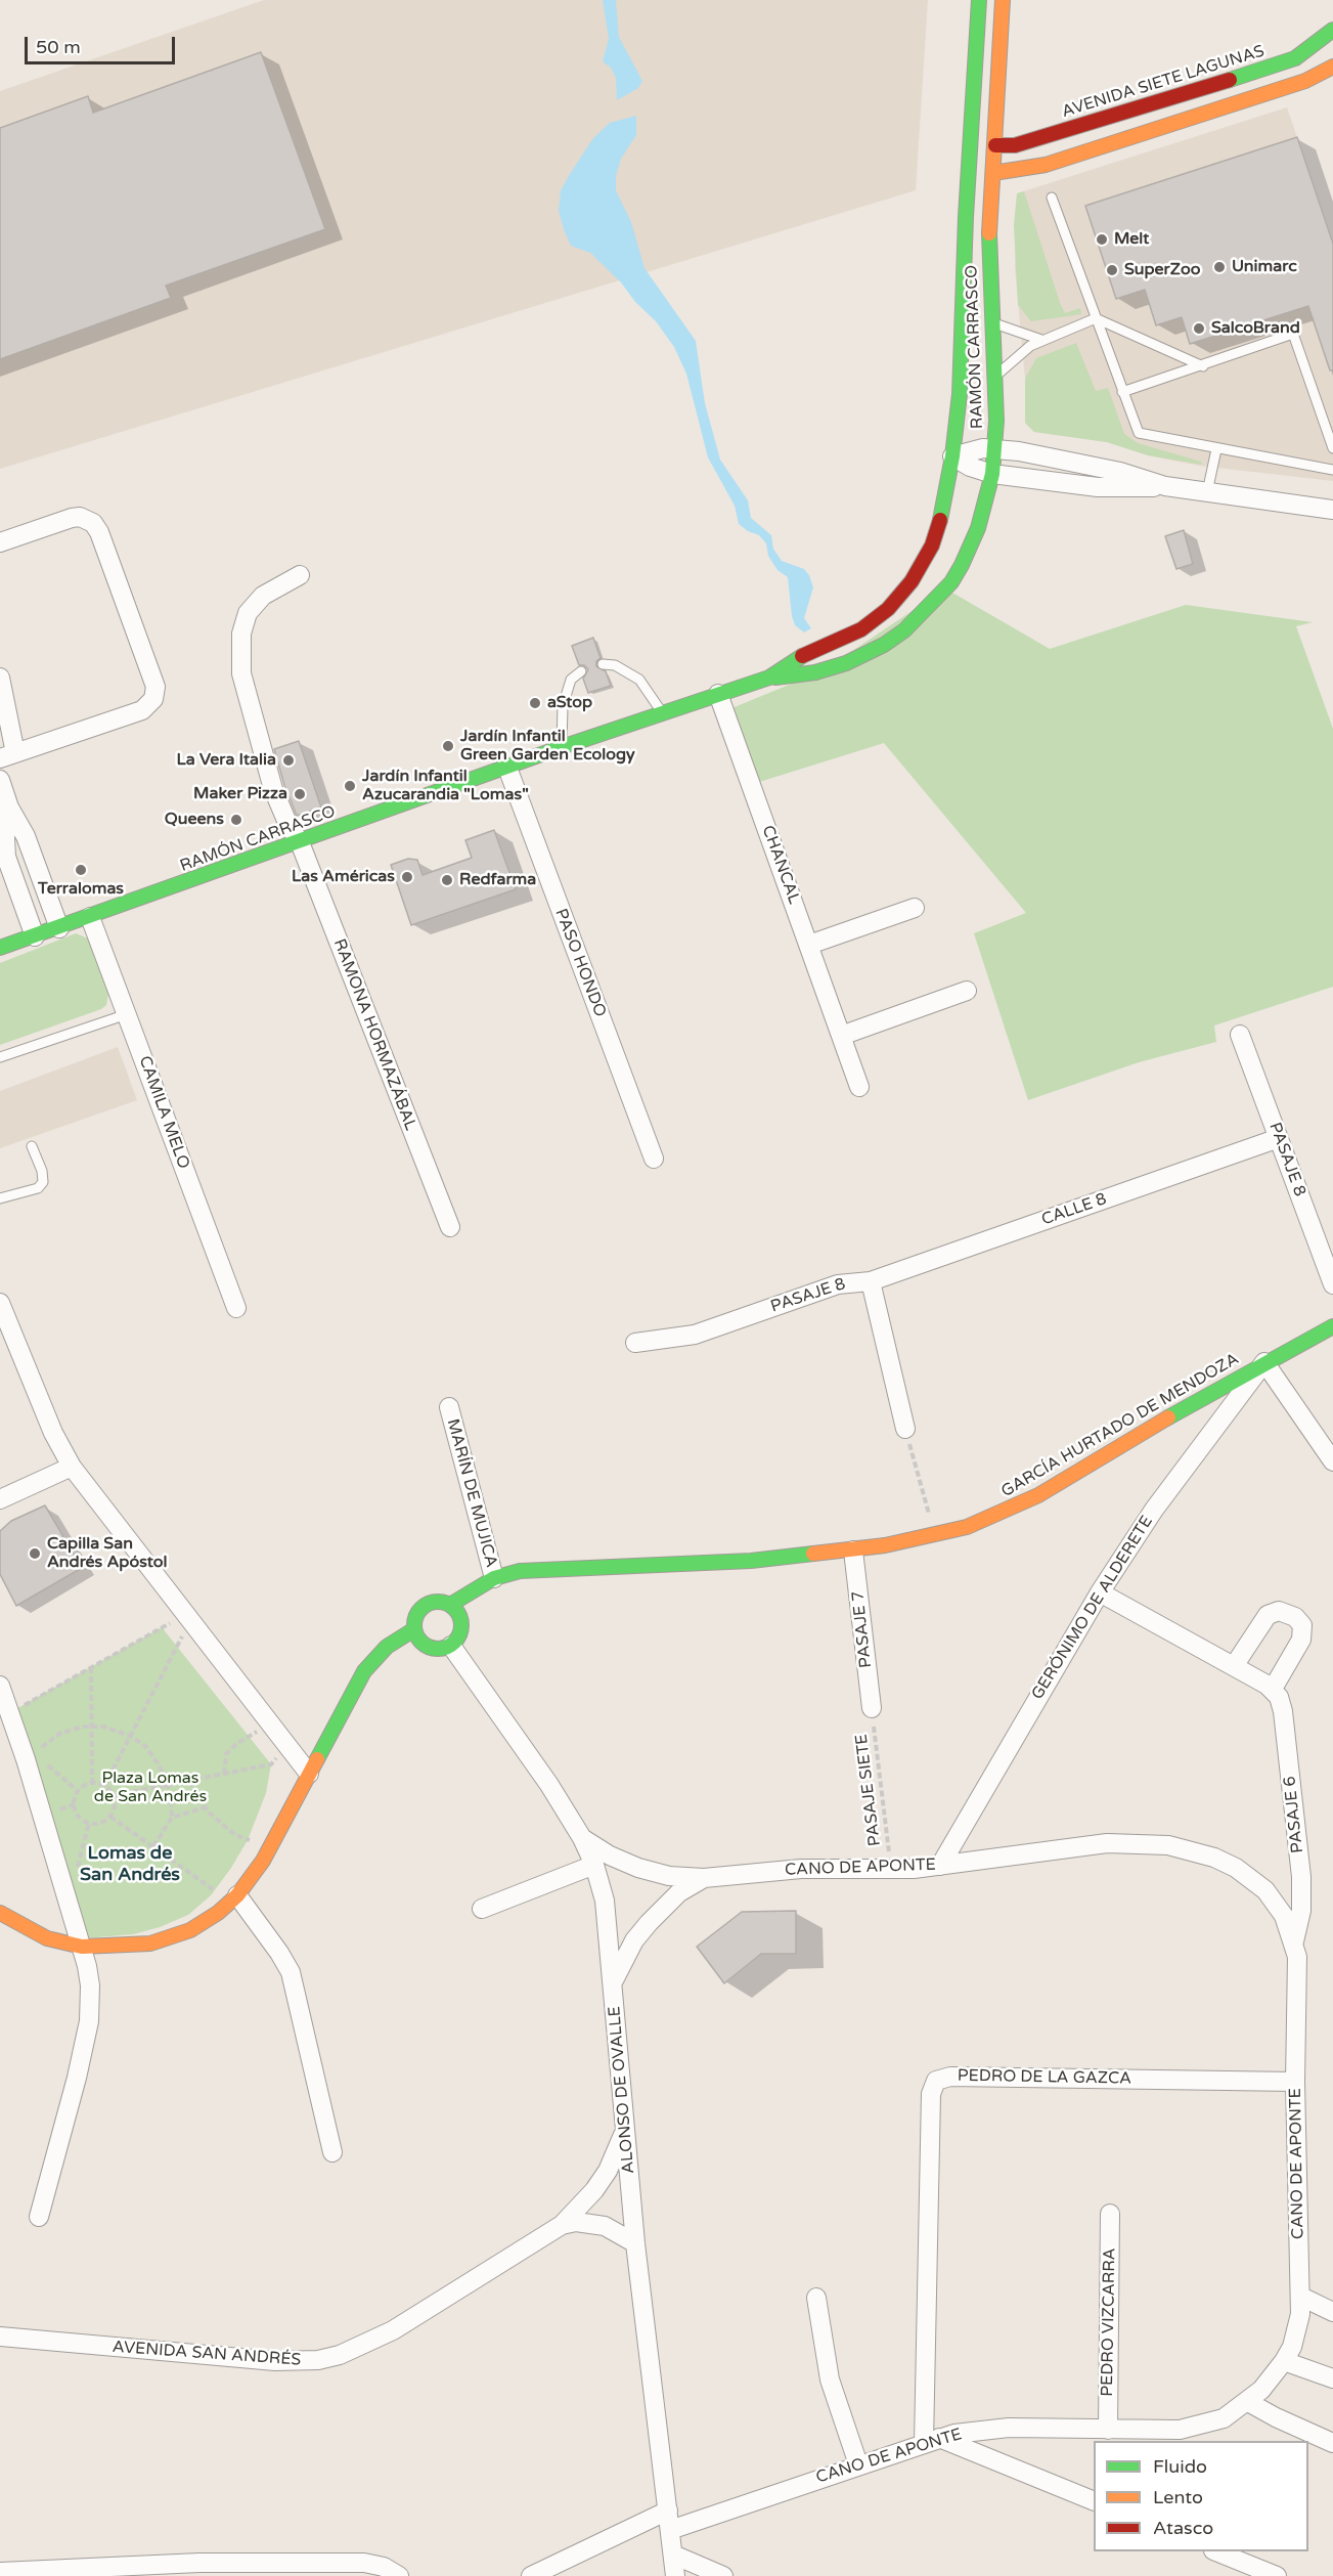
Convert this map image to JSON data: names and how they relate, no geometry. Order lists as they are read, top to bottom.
{
  "streets": {
    "main road": ["AVENIDA SIETE LAGUNAS", "RAMÓN CARRASCO", "GARCÍA HURTADO DE MENDOZA"],
    "street": [
      "CHANCAL",
      "PASO HONDO",
      "RAMONA HORMAZÁBAL",
      "CAMILA MELO",
      "PASAJE 8",
      "CALLE 8",
      "MARÍN DE MUJICA",
      "GERÓNIMO DE ALDERETE",
      "PASAJE 7",
      "PASAJE 6",
      "CANO DE APONTE",
      "PEDRO DE LA GAZCA",
      "ALONSO DE OVALLE",
      "PEDRO VIZCARRA",
      "AVENIDA SAN ANDRÉS"
    ],
    "path": ["PASAJE SIETE"]
  },
  "crossings": [
    ["AVENIDA SIETE LAGUNAS", "RAMÓN CARRASCO"],
    ["RAMÓN CARRASCO", "CHANCAL"],
    ["RAMÓN CARRASCO", "PASO HONDO"],
    ["RAMÓN CARRASCO", "RAMONA HORMAZÁBAL"],
    ["RAMÓN CARRASCO", "CAMILA MELO"],
    ["PASAJE 8", "CALLE 8"],
    ["GARCÍA HURTADO DE MENDOZA", "MARÍN DE MUJICA"],
    ["GARCÍA HURTADO DE MENDOZA", "GERÓNIMO DE ALDERETE"],
    ["GARCÍA HURTADO DE MENDOZA", "PASAJE 7"],
    ["GARCÍA HURTADO DE MENDOZA", "ALONSO DE OVALLE"],
    ["GERÓNIMO DE ALDERETE", "CANO DE APONTE"],
    ["PASAJE 7", "PASAJE SIETE"],
    ["PASAJE SIETE", "CANO DE APONTE"],
    ["PASAJE 6", "CANO DE APONTE"],
    ["CANO DE APONTE", "PEDRO DE LA GAZCA"],
    ["CANO DE APONTE", "ALONSO DE OVALLE"],
    ["CANO DE APONTE", "PEDRO VIZCARRA"],
    ["ALONSO DE OVALLE", "AVENIDA SAN ANDRÉS"]
  ],
  "districts": ["Lomas de San Andrés"],
  "parks": ["Plaza Lomas de San Andrés"],
  "places": [
    "Melt",
    "Unimarc",
    "SuperZoo",
    "SalcoBrand",
    "aStop",
    "Jardín Infantil Green Garden Ecology",
    "La Vera Italia",
    "Jardín Infantil Azucarandia \"Lomas\"",
    "Maker Pizza",
    "Queens",
    "Terralomas",
    "Las Américas",
    "Redfarma",
    "Capilla San Andrés Apóstol"
  ],
  "legend": ["Fluido", "Lento", "Atasco"],
  "scale_bar": "50 m"
}
